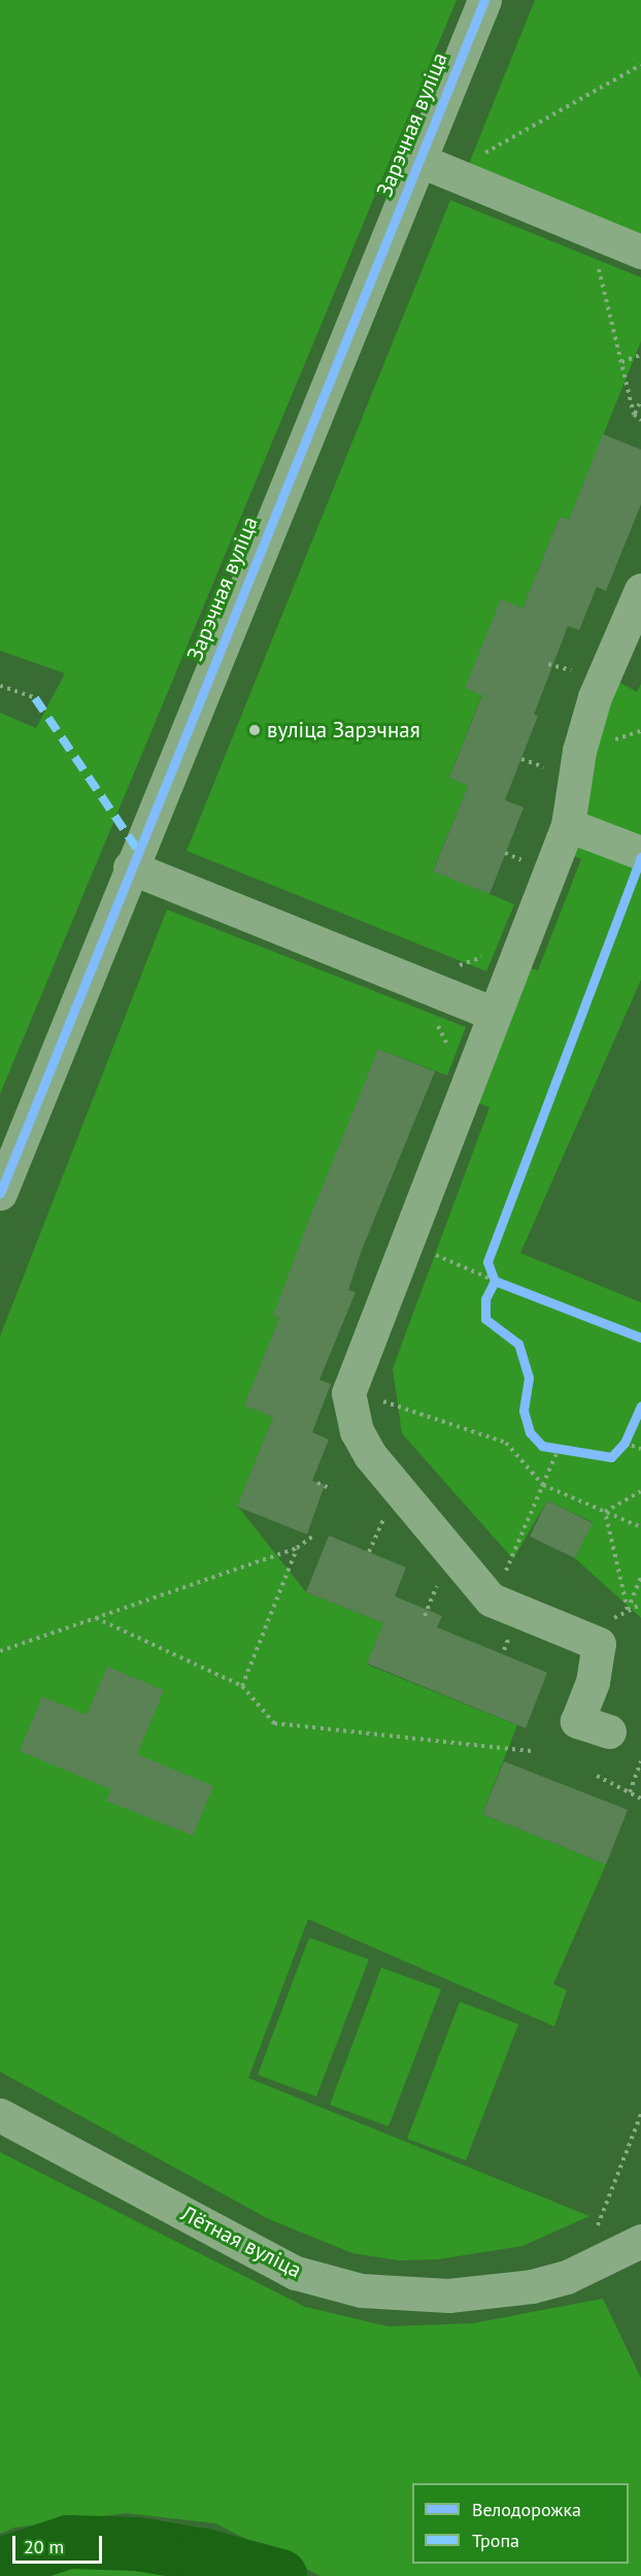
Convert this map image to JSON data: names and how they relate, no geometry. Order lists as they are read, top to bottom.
{
  "streets": {
    "street": ["Зарэчная вуліца", "Лётная вуліца"]
  },
  "places": ["вуліца Зарэчная"],
  "legend": ["Велодорожка", "Тропа"],
  "scale_bar": "20 m"
}
